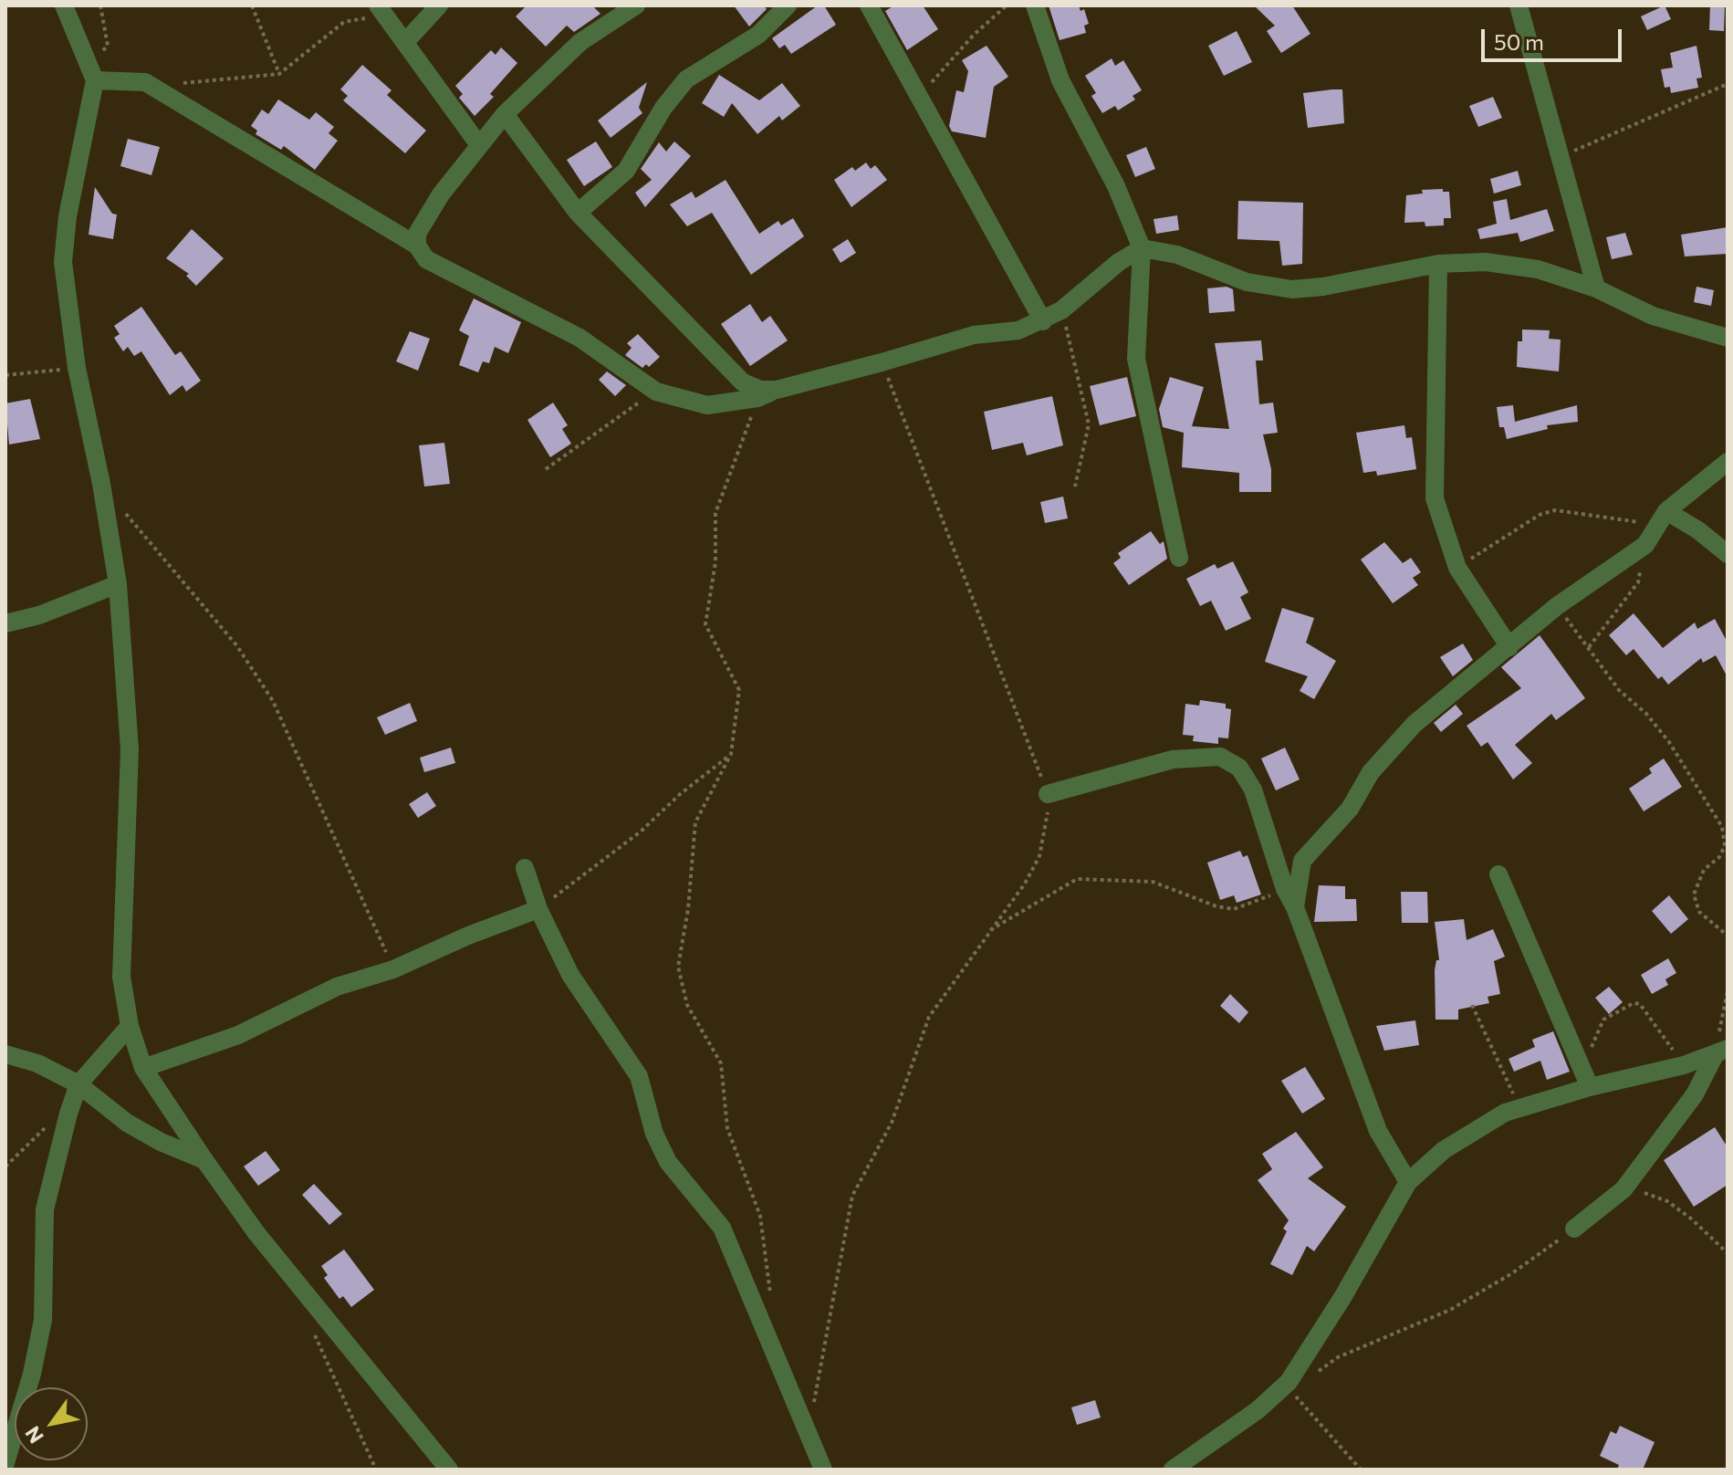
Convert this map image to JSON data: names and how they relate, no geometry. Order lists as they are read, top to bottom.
{
  "scale_bar": "50 m",
  "north": "bottom left"
}
